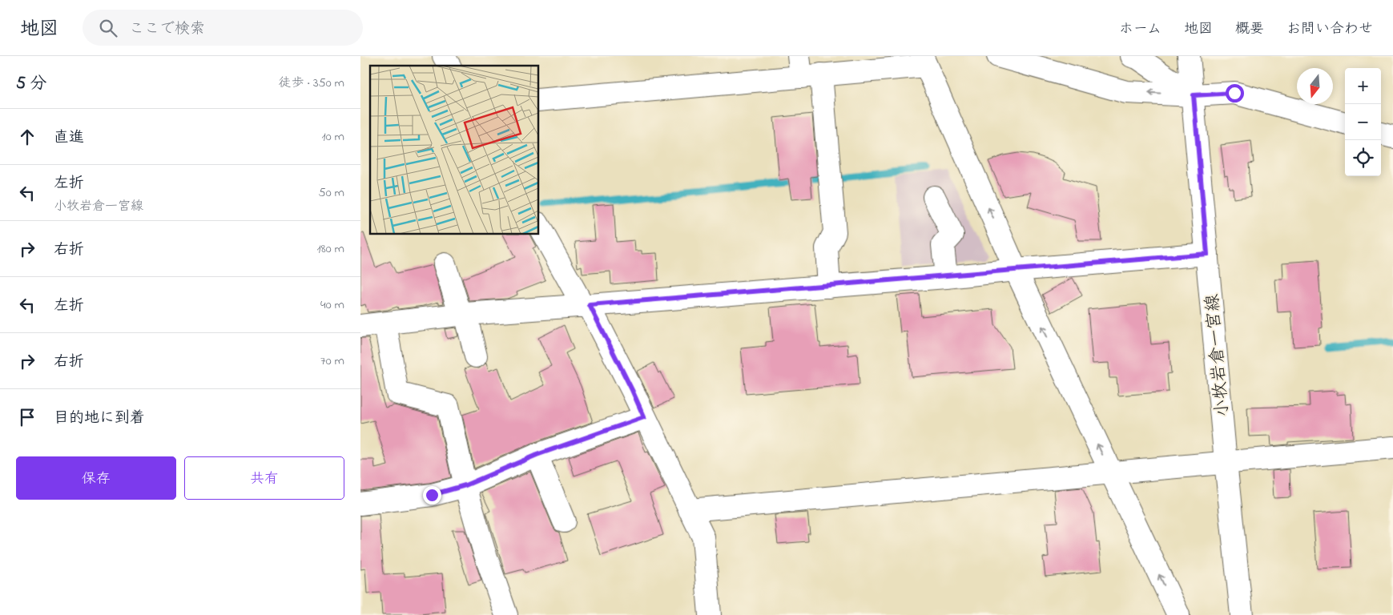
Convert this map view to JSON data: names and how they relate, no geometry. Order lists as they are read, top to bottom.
{
  "streets": {
    "street": ["小牧岩倉一宮線"]
  },
  "north": "bottom",
  "page": {
    "header": "地図",
    "search": "ここで検索",
    "nav": [
      "ホーム",
      "地図",
      "概要",
      "お問い合わせ"
    ],
    "heading": ["5 分", "徒歩 · 350 m"],
    "map_buttons": ["+", "−"],
    "list": [
      ["直進", "10 m"],
      ["左折", "小牧岩倉一宮線", "50 m"],
      ["右折", "180 m"],
      ["左折", "40 m"],
      ["右折", "70 m"],
      "目的地に到着"
    ],
    "buttons": ["保存", "共有"]
  }
}
